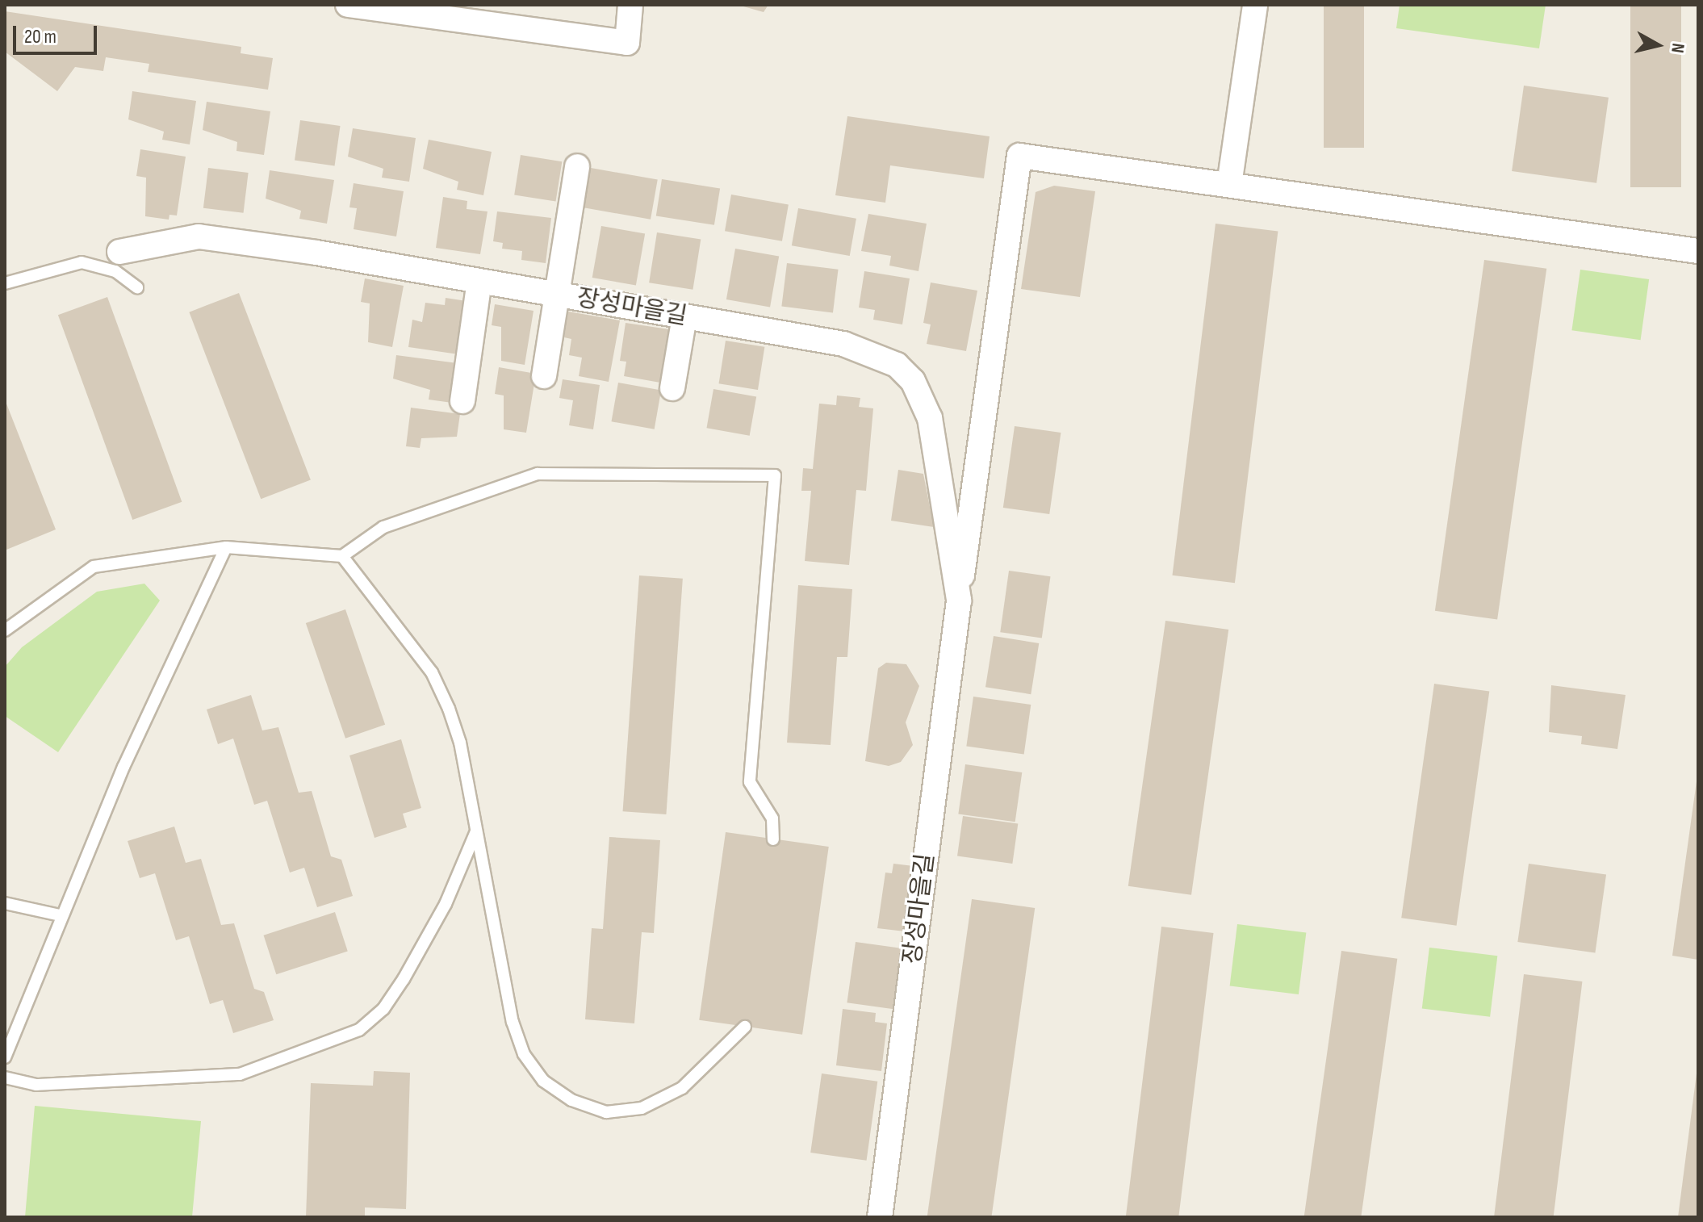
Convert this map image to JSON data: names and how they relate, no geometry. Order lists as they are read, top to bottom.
{
  "streets": {
    "street": ["장성마을길"]
  },
  "scale_bar": "20 m",
  "north": "right"
}
